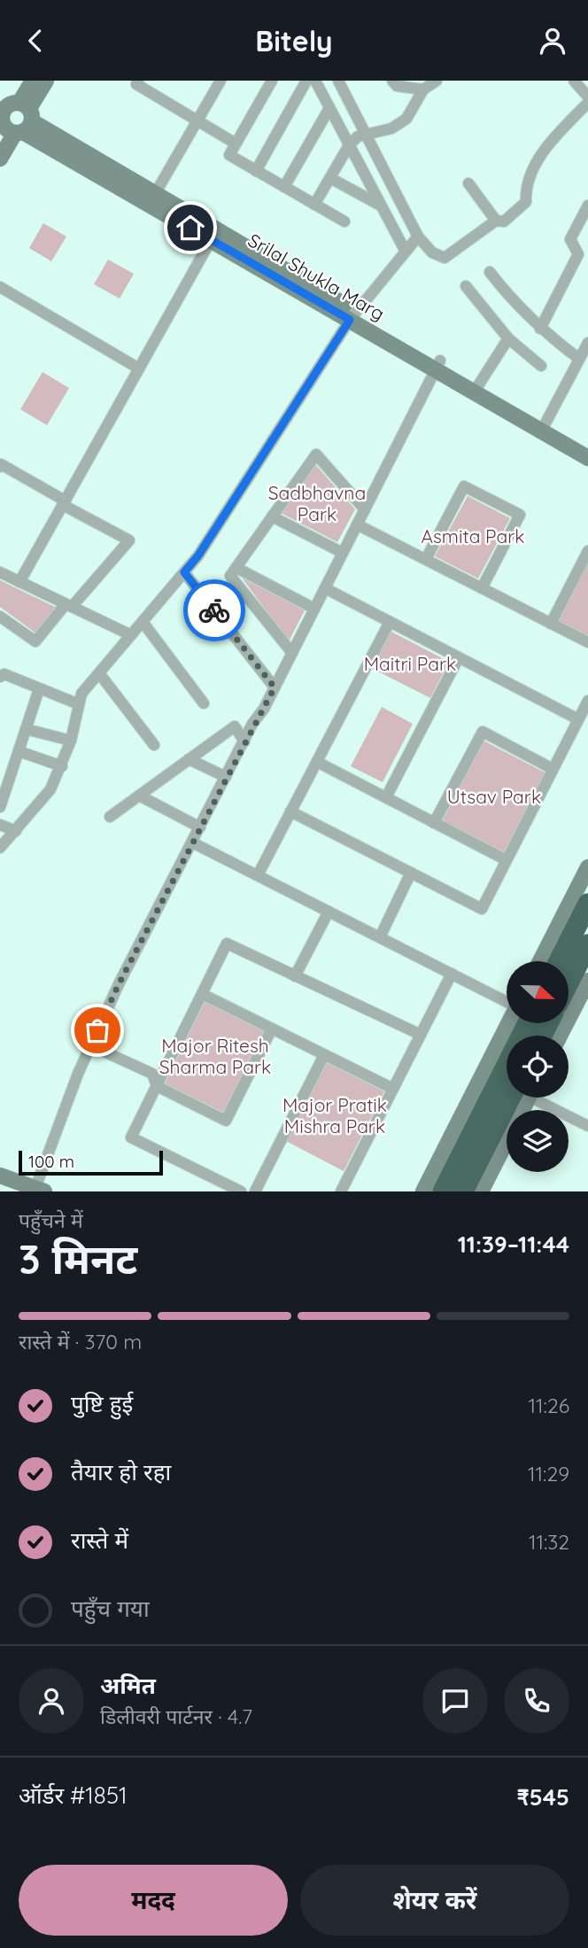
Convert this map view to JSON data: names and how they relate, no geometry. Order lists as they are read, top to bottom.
{
  "streets": {
    "street": ["Srilal Shukla Marg"]
  },
  "parks": [
    "Sadbhavna Park",
    "Asmita Park",
    "Maitri Park",
    "Utsav Park",
    "Major Ritesh Sharma Park",
    "Major Pratik Mishra Park"
  ],
  "scale_bar": "100 m",
  "north": "right",
  "page": {
    "header": "Bitely",
    "scale": "100 m",
    "heading": ["3 मिनट", "पहुँचने में", "11:39–11:44"],
    "panel": [
      "अमित",
      "डिलीवरी पार्टनर · 4.7",
      "ऑर्डर #1851",
      "₹545"
    ],
    "bar": "रास्ते में · 370 m",
    "list": [
      ["पुष्टि हुई", "11:26"],
      ["तैयार हो रहा", "11:29"],
      ["रास्ते में", "11:32"],
      "पहुँच गया"
    ],
    "buttons": ["मदद", "शेयर करें"]
  }
}
